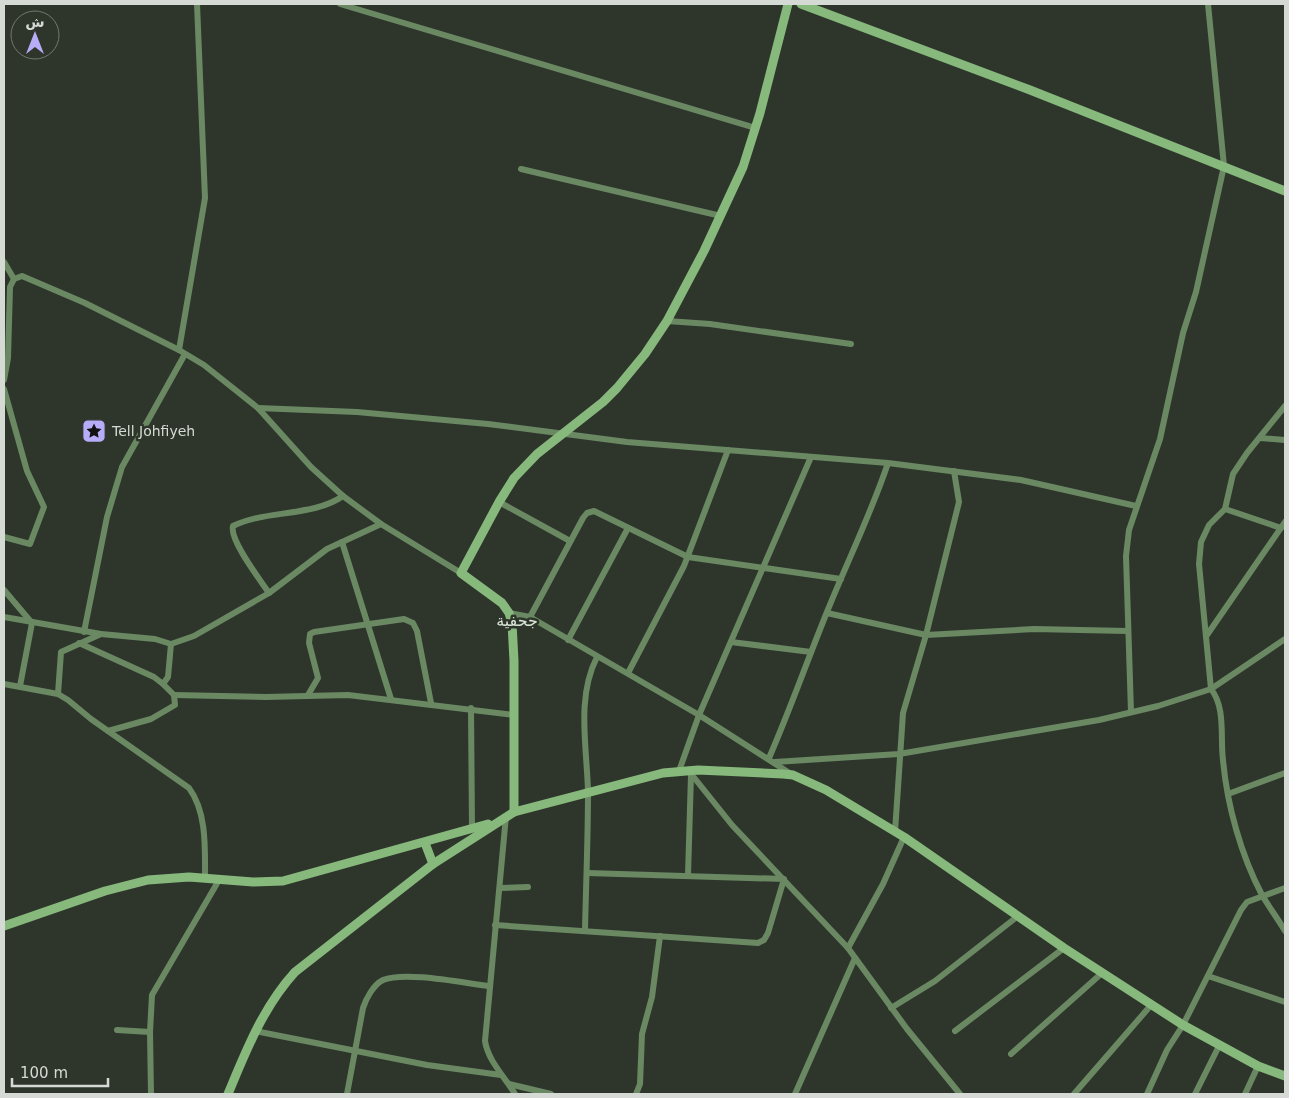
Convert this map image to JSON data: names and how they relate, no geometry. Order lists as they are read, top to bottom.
{
  "districts": ["جحفية"],
  "places": {
    "place": ["Tell Johfiyeh"]
  },
  "scale_bar": "100 m",
  "north": "top"
}
